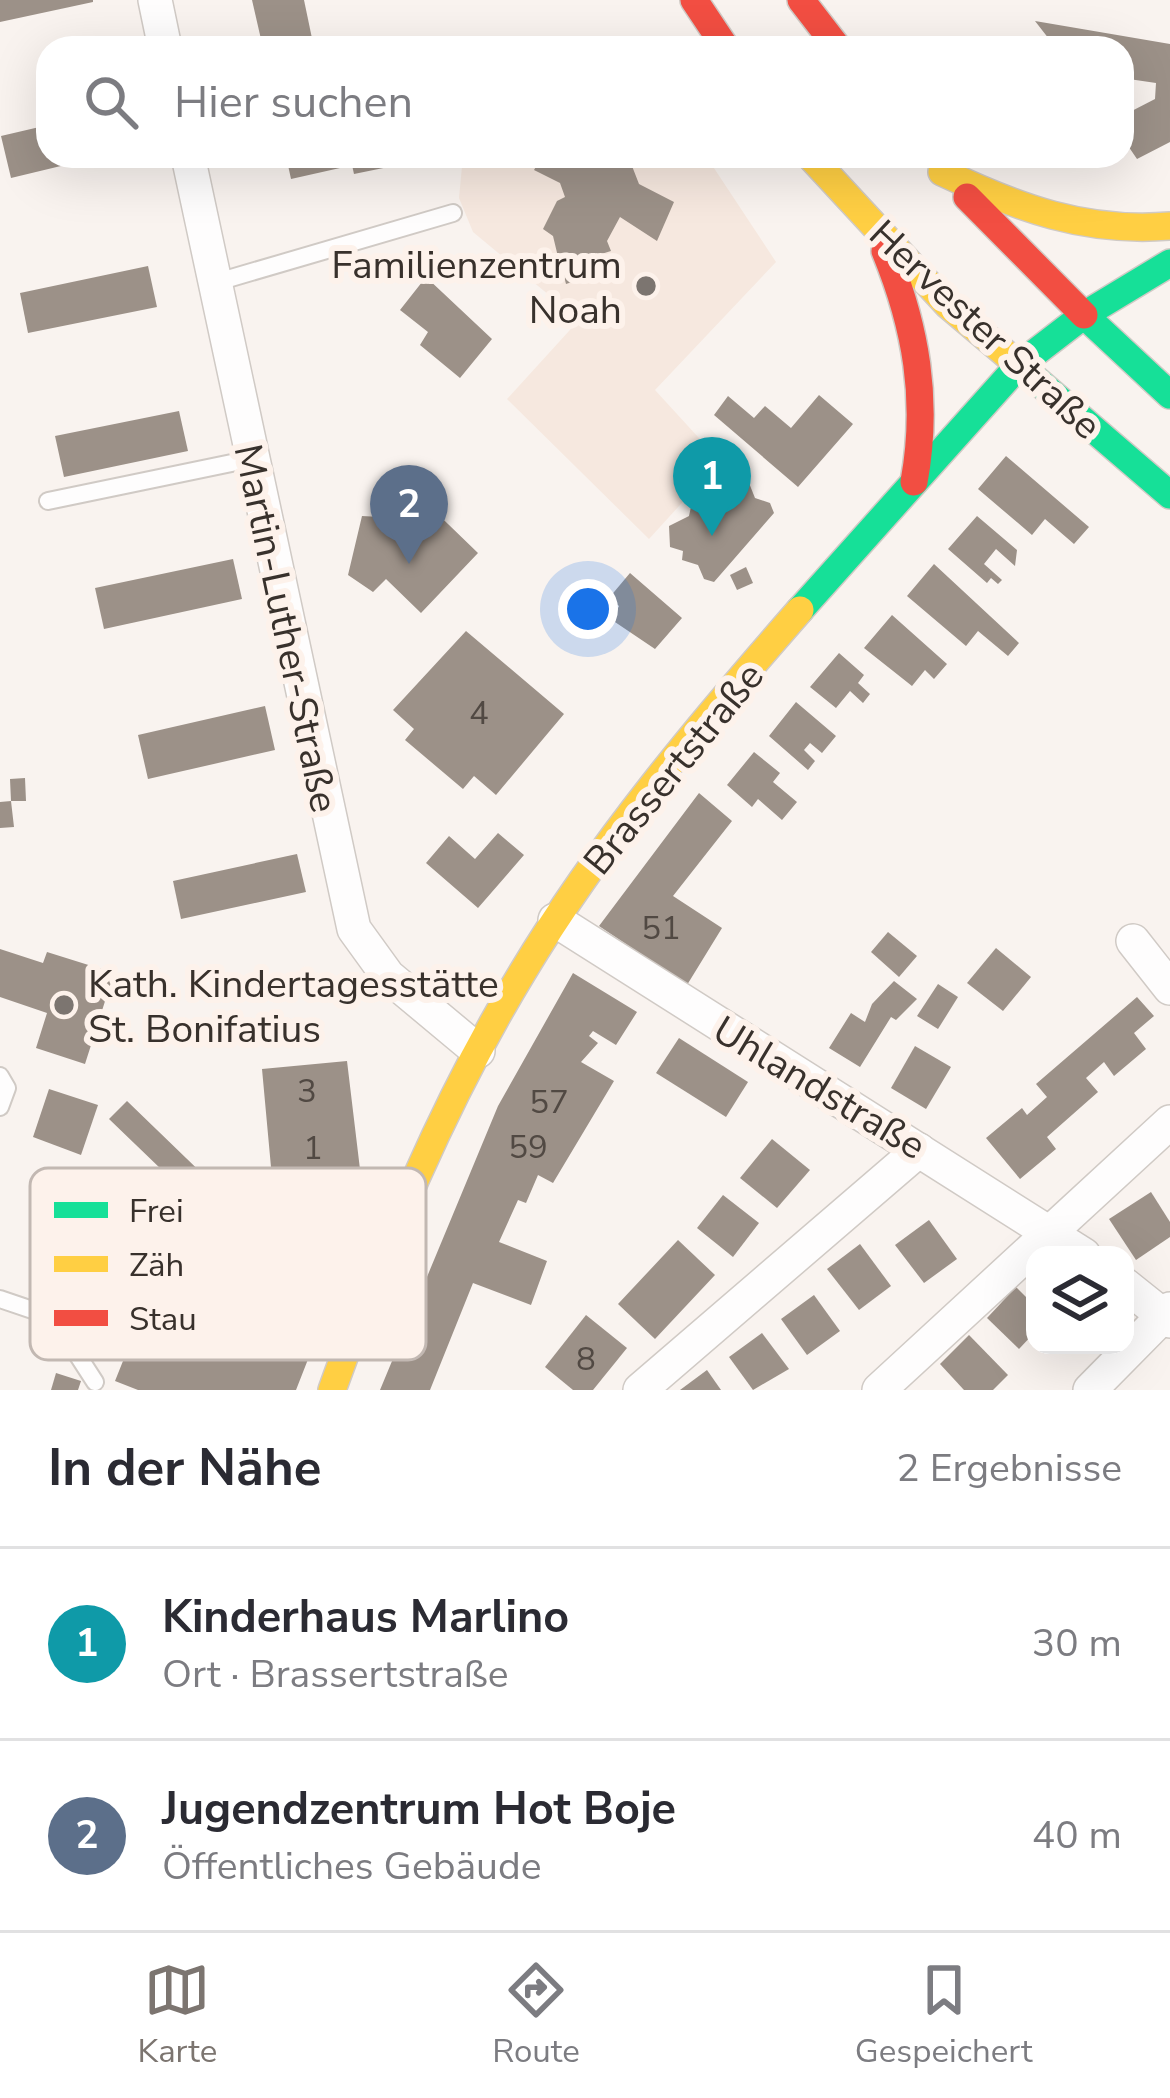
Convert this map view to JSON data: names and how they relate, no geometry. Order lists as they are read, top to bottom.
{
  "streets": {
    "main road": ["Hervester Straße", "Brassertstraße"],
    "street": ["Martin-Luther-Straße", "Uhlandstraße"]
  },
  "crossings": [
    ["Hervester Straße", "Brassertstraße"],
    ["Martin-Luther-Straße", "Brassertstraße"],
    ["Brassertstraße", "Uhlandstraße"]
  ],
  "places": ["Familienzentrum Noah", "Kath. Kindertagesstätte St. Bonifatius"],
  "house_numbers": [
    "4",
    "51",
    "3",
    "57",
    "59",
    "1",
    "8"
  ],
  "legend": ["Frei", "Zäh", "Stau"],
  "page": {
    "search": "Hier suchen",
    "pins": ["1", "2"],
    "heading": ["In der Nähe", "2 Ergebnisse"],
    "list": [
      {
        "mark": "1",
        "name": "Kinderhaus Marlino",
        "note": "Ort · Brassertstraße",
        "value": "30 m"
      },
      {
        "mark": "2",
        "name": "Jugendzentrum Hot Boje",
        "note": "Öffentliches Gebäude",
        "value": "40 m"
      }
    ],
    "nav": ["Karte", "Route", "Gespeichert"]
  }
}
